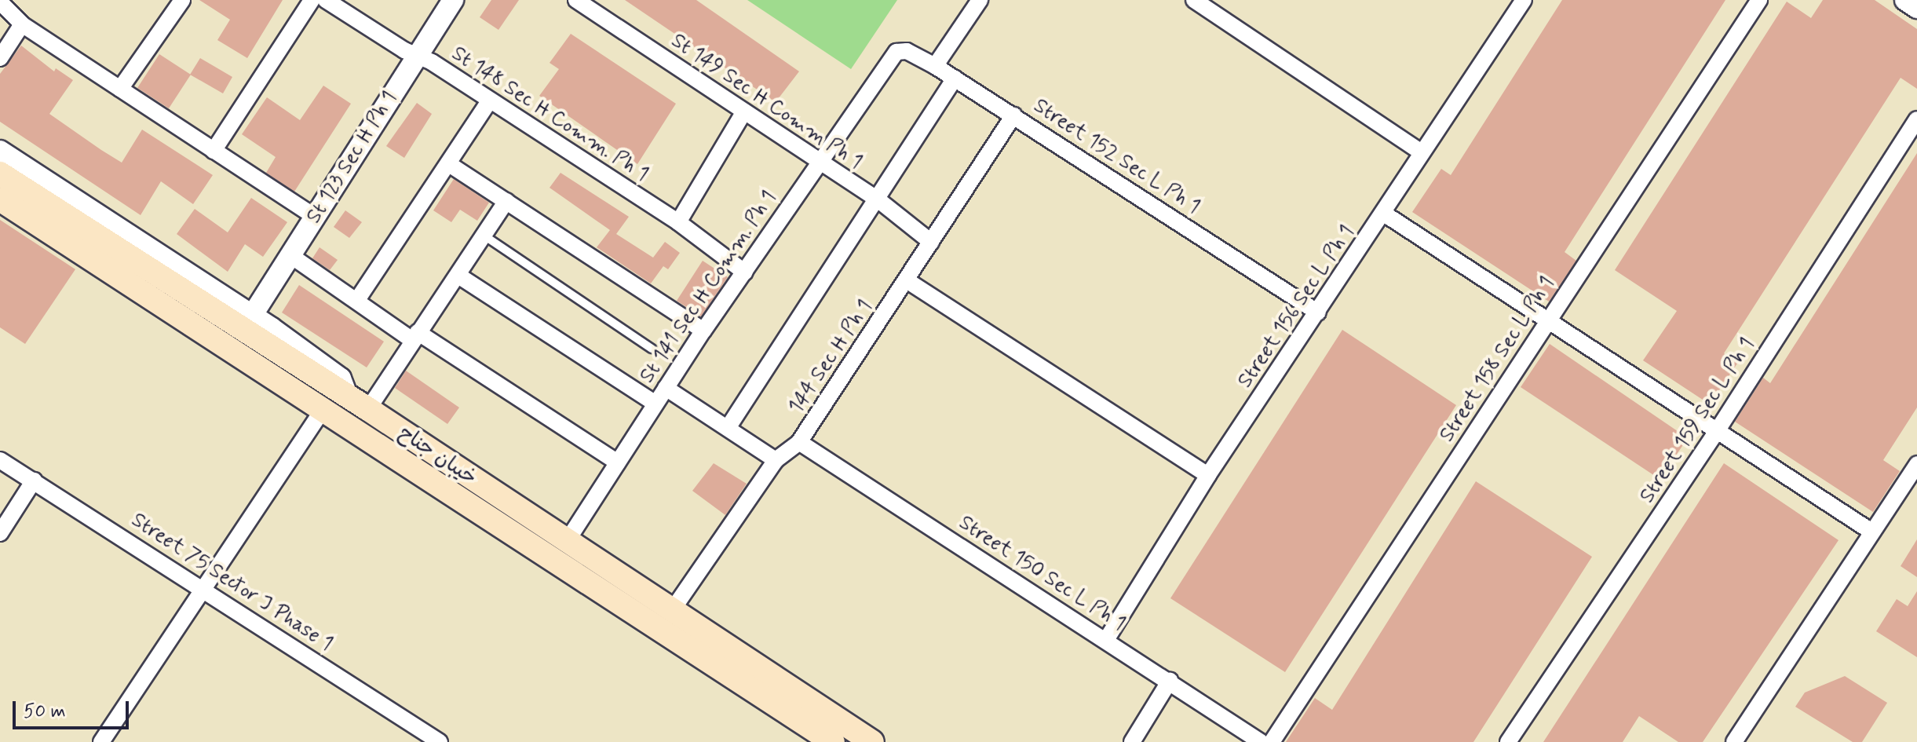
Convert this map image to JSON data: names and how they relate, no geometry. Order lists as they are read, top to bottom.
{
  "streets": {
    "main road": ["خیبان جناح"],
    "street": [
      "St 149 Sec H Comm Ph 1",
      "St 148 Sec H Comm. Ph 1",
      "Street 152 Sec L Ph 1",
      "St 123 Sec H Ph 1",
      "St 141 Sec H Comm. Ph 1",
      "Street 156 Sec L Ph 1",
      "144 Sec H Ph 1",
      "Street 158 Sec L Ph 1",
      "Street 159 Sec L Ph 1",
      "Street 150 Sec L Ph 1",
      "Street 75 Sector J Phase 1"
    ]
  },
  "crossings": [
    ["St 149 Sec H Comm Ph 1", "St 141 Sec H Comm. Ph 1"],
    ["St 149 Sec H Comm Ph 1", "144 Sec H Ph 1"],
    ["St 148 Sec H Comm. Ph 1", "St 123 Sec H Ph 1"],
    ["St 148 Sec H Comm. Ph 1", "St 141 Sec H Comm. Ph 1"],
    ["Street 152 Sec L Ph 1", "St 141 Sec H Comm. Ph 1"],
    ["Street 152 Sec L Ph 1", "Street 156 Sec L Ph 1"],
    ["Street 152 Sec L Ph 1", "144 Sec H Ph 1"],
    ["St 141 Sec H Comm. Ph 1", "خیبان جناح"],
    ["Street 156 Sec L Ph 1", "Street 150 Sec L Ph 1"],
    ["144 Sec H Ph 1", "خیبان جناح"],
    ["144 Sec H Ph 1", "Street 150 Sec L Ph 1"]
  ],
  "scale_bar": "50 m"
}
